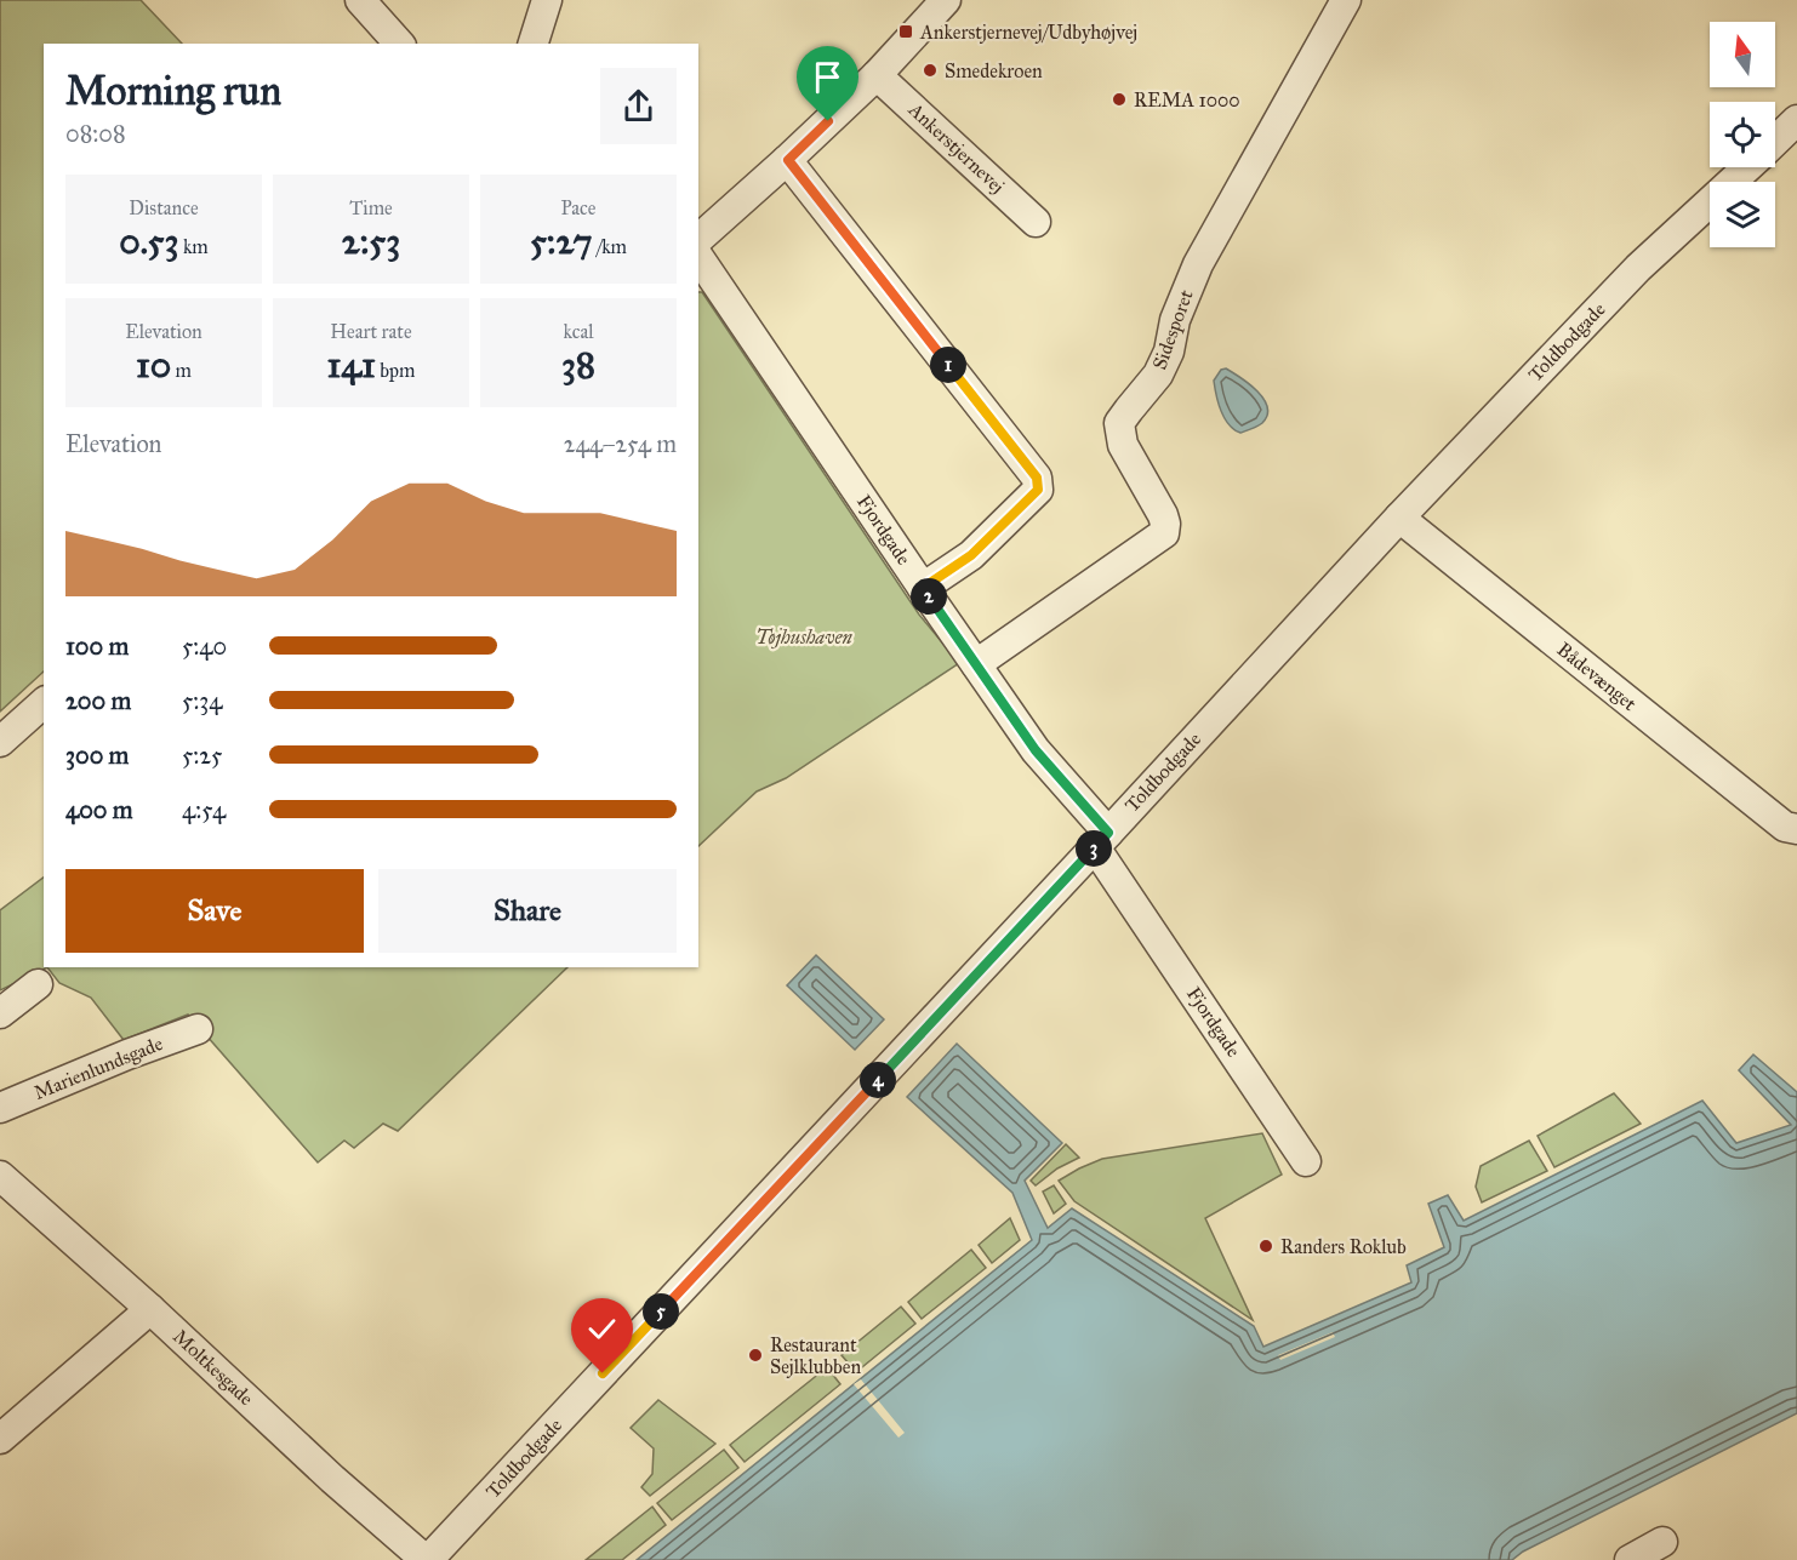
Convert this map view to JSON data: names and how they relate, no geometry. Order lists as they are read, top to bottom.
{
  "streets": {
    "street": [
      "Ankerstjernevej",
      "Sidesporet",
      "Toldbodgade",
      "Fjordgade",
      "Bådevænget",
      "Marienlundsgade",
      "Moltkesgade"
    ]
  },
  "crossings": [
    ["Sidesporet", "Fjordgade"],
    ["Toldbodgade", "Fjordgade"],
    ["Toldbodgade", "Bådevænget"],
    ["Toldbodgade", "Moltkesgade"]
  ],
  "parks": ["Tøjhushaven"],
  "places": {
    "transit": ["Ankerstjernevej/Udbyhøjvej"],
    "other": [
      "Smedekroen",
      "REMA 1000",
      "Randers Roklub",
      "Restaurant Sejlklubben"
    ]
  },
  "north": "top",
  "page": {
    "heading": ["Morning run", "08:08"],
    "stats": [
      ["Distance", "0.53 km"],
      ["Time", "2:53"],
      ["Pace", "5:27 /km"],
      ["Elevation", "10 m"],
      ["Heart rate", "141 bpm"],
      ["kcal", "38"]
    ],
    "pins": [
      "1",
      "2",
      "3",
      "4",
      "5"
    ],
    "chart": ["Elevation", "244–254 m"],
    "list": [
      {
        "name": "100 m",
        "note": "5:40"
      },
      {
        "name": "200 m",
        "note": "5:34"
      },
      {
        "name": "300 m",
        "note": "5:25"
      },
      {
        "name": "400 m",
        "note": "4:54"
      }
    ],
    "buttons": ["Save", "Share"]
  }
}
